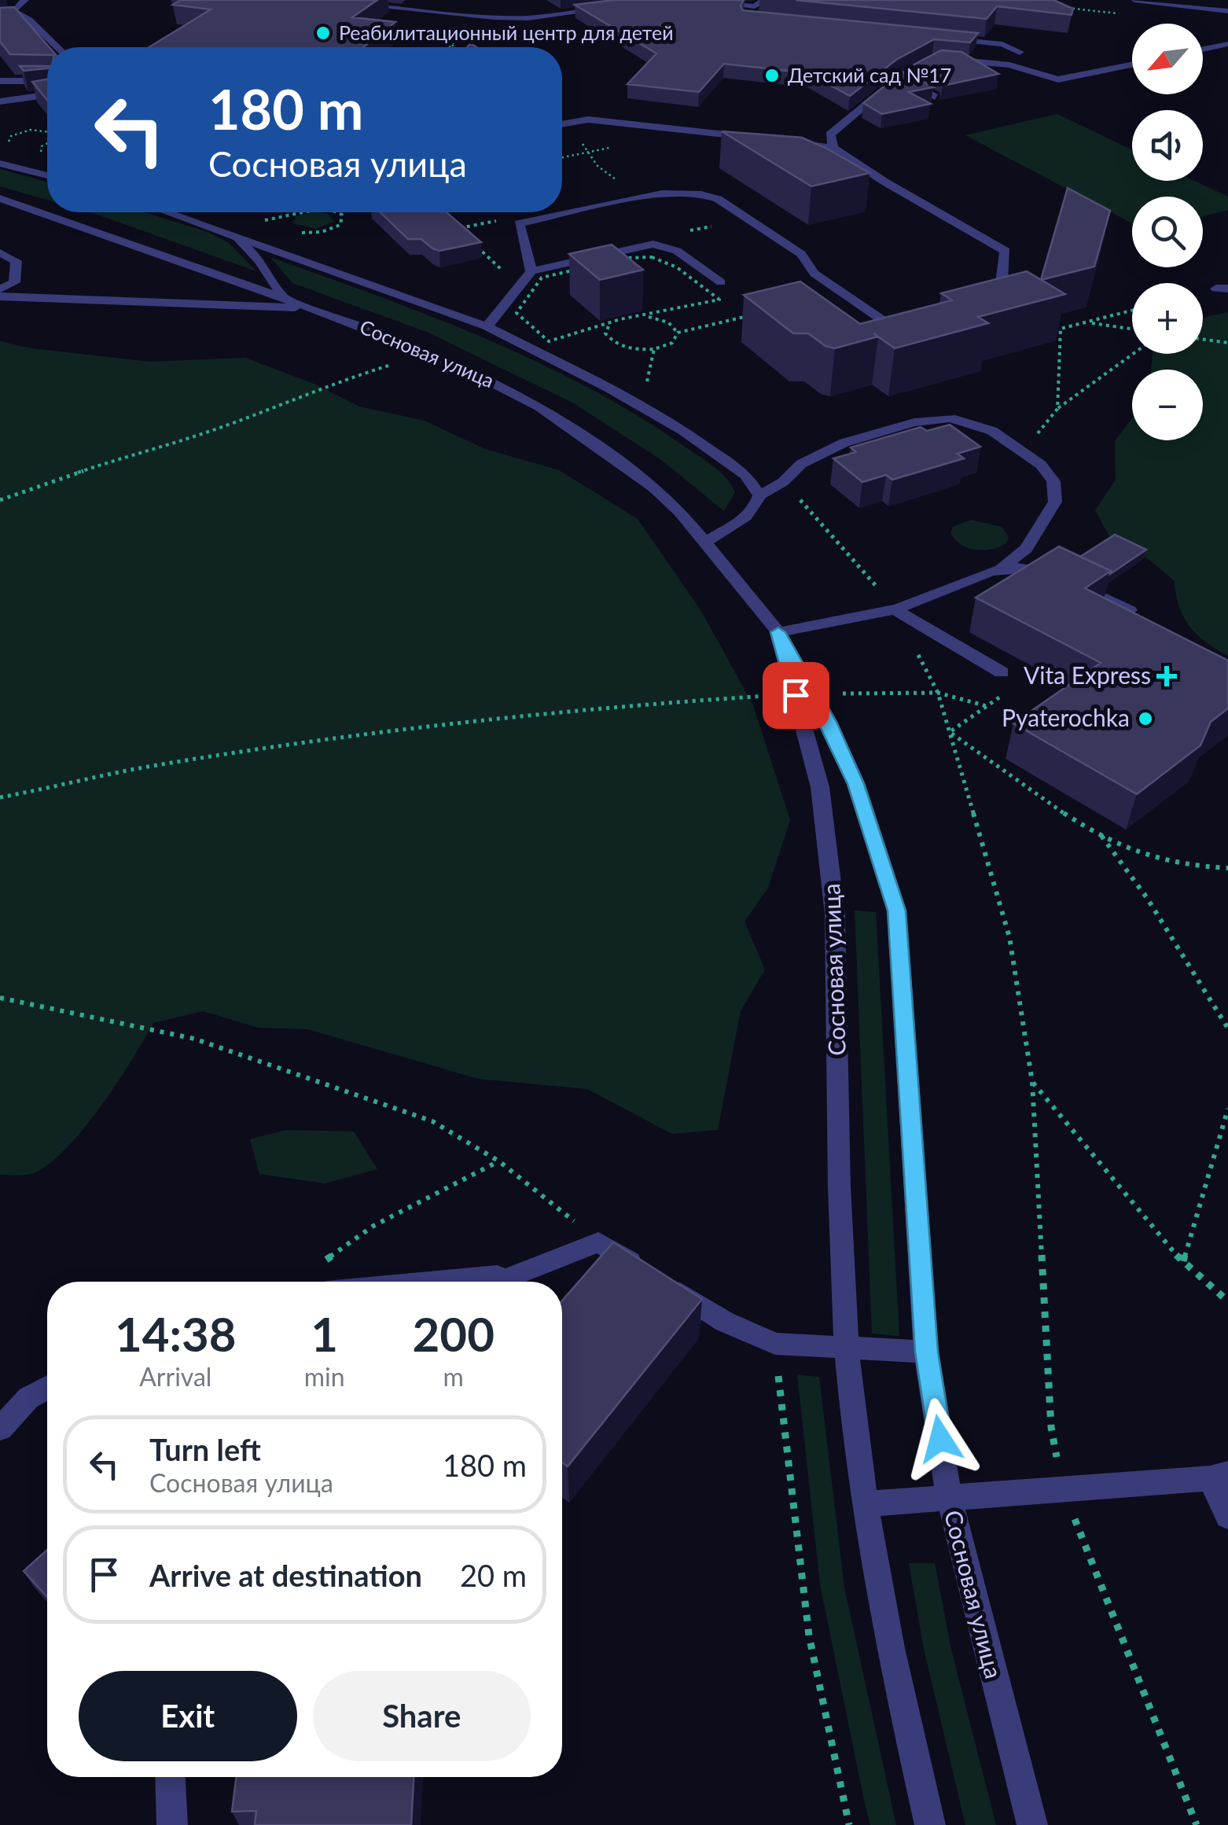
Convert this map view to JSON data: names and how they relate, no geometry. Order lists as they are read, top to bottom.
{
  "streets": {
    "street": ["Сосновая улица"]
  },
  "places": {
    "other": ["Реабилитационный центр для детей", "Детский сад №17", "Pyaterochka"],
    "health": ["Vita Express"]
  },
  "north": "bottom left",
  "page": {
    "map_buttons": ["+", "−"],
    "turn": ["180 m", "Сосновая улица"],
    "eta": [
      "14:38",
      "Arrival",
      "1",
      "min",
      "200",
      "m"
    ],
    "list": [
      {
        "name": "Turn left",
        "note": "Сосновая улица",
        "value": "180 m"
      },
      {
        "name": "Arrive at destination",
        "value": "20 m"
      }
    ],
    "buttons": ["Exit", "Share"]
  }
}
